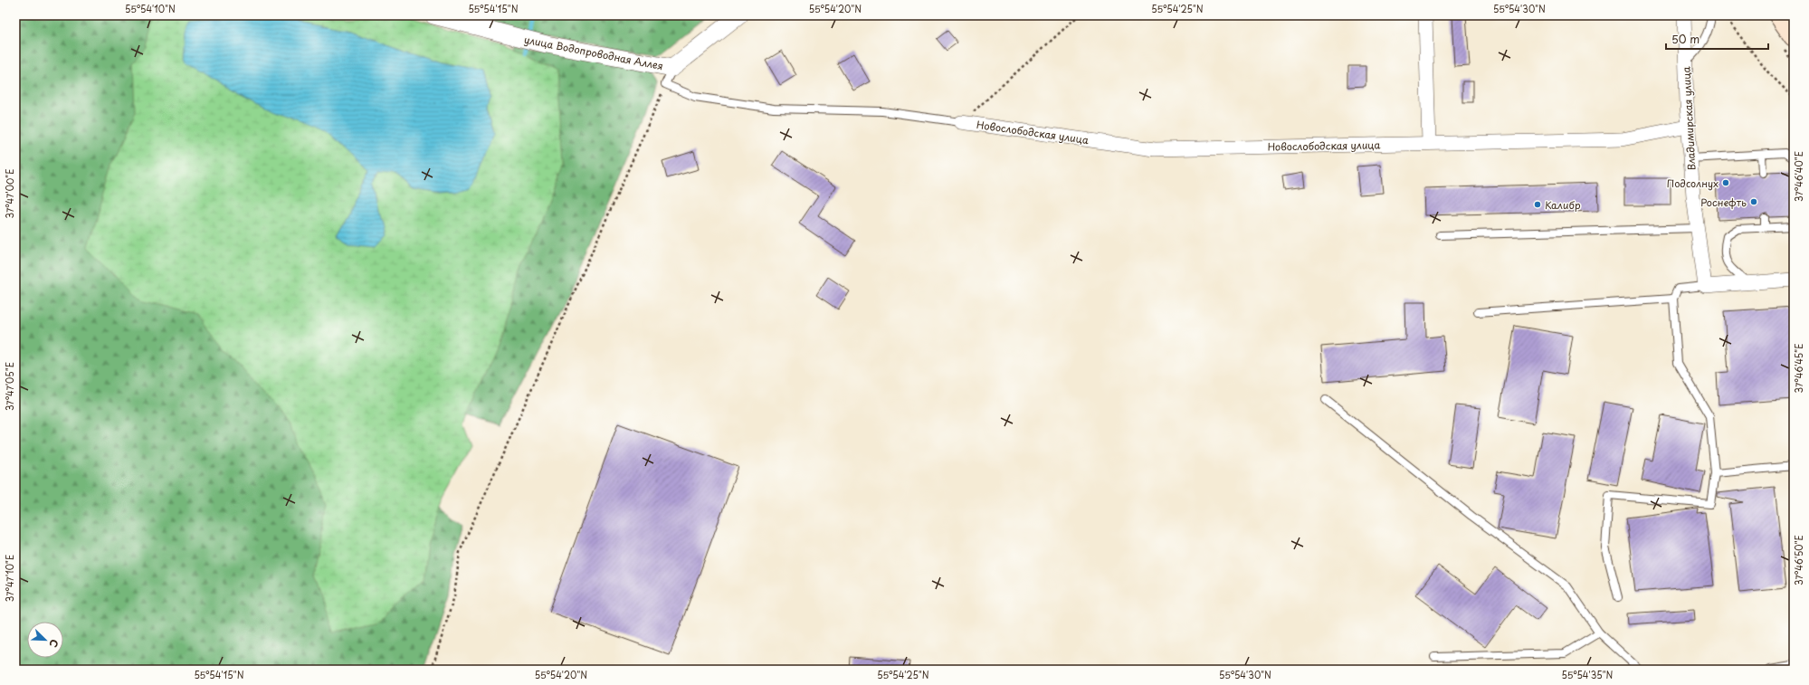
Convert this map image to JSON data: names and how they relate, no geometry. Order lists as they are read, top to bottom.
{
  "streets": {
    "street": ["улица Водопроводная Аллея", "Владимирская улица", "Новослободская улица"]
  },
  "crossings": [
    ["Владимирская улица", "Новослободская улица"]
  ],
  "places": ["Подсолнух", "Роснефть", "Калибр"],
  "scale_bar": "50 m",
  "north": "bottom right",
  "coordinates": [
    "55°54'10\"N",
    "55°54'15\"N",
    "55°54'20\"N",
    "55°54'25\"N",
    "55°54'30\"N",
    "37°46'40\"E",
    "37°47'00\"E",
    "37°46'45\"E",
    "37°47'05\"E",
    "37°46'50\"E",
    "37°47'10\"E",
    "55°54'35\"N"
  ]
}
